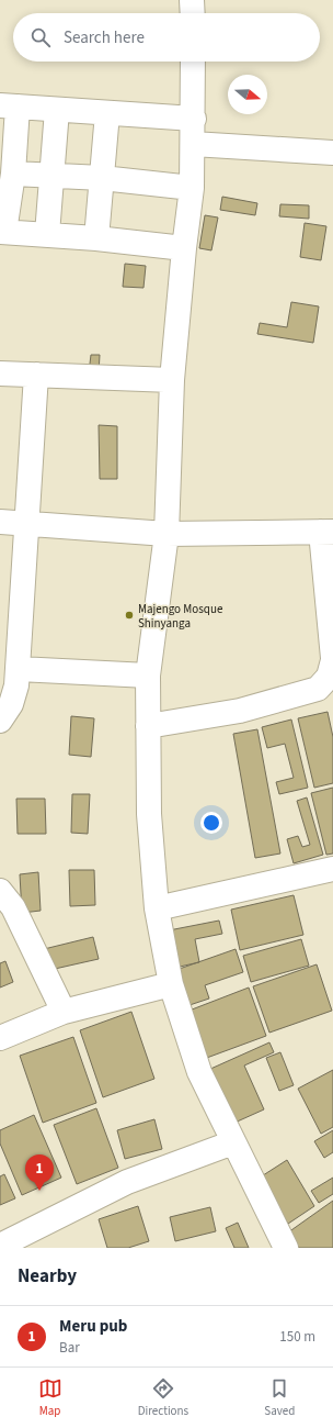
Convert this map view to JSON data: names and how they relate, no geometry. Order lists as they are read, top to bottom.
{
  "places": ["Majengo Mosque Shinyanga"],
  "north": "right",
  "page": {
    "search": "Search here",
    "pins": "1",
    "heading": "Nearby",
    "list": [
      {
        "mark": "1",
        "name": "Meru pub",
        "note": "Bar",
        "value": "150 m"
      }
    ],
    "nav": ["Map", "Directions", "Saved"]
  }
}
